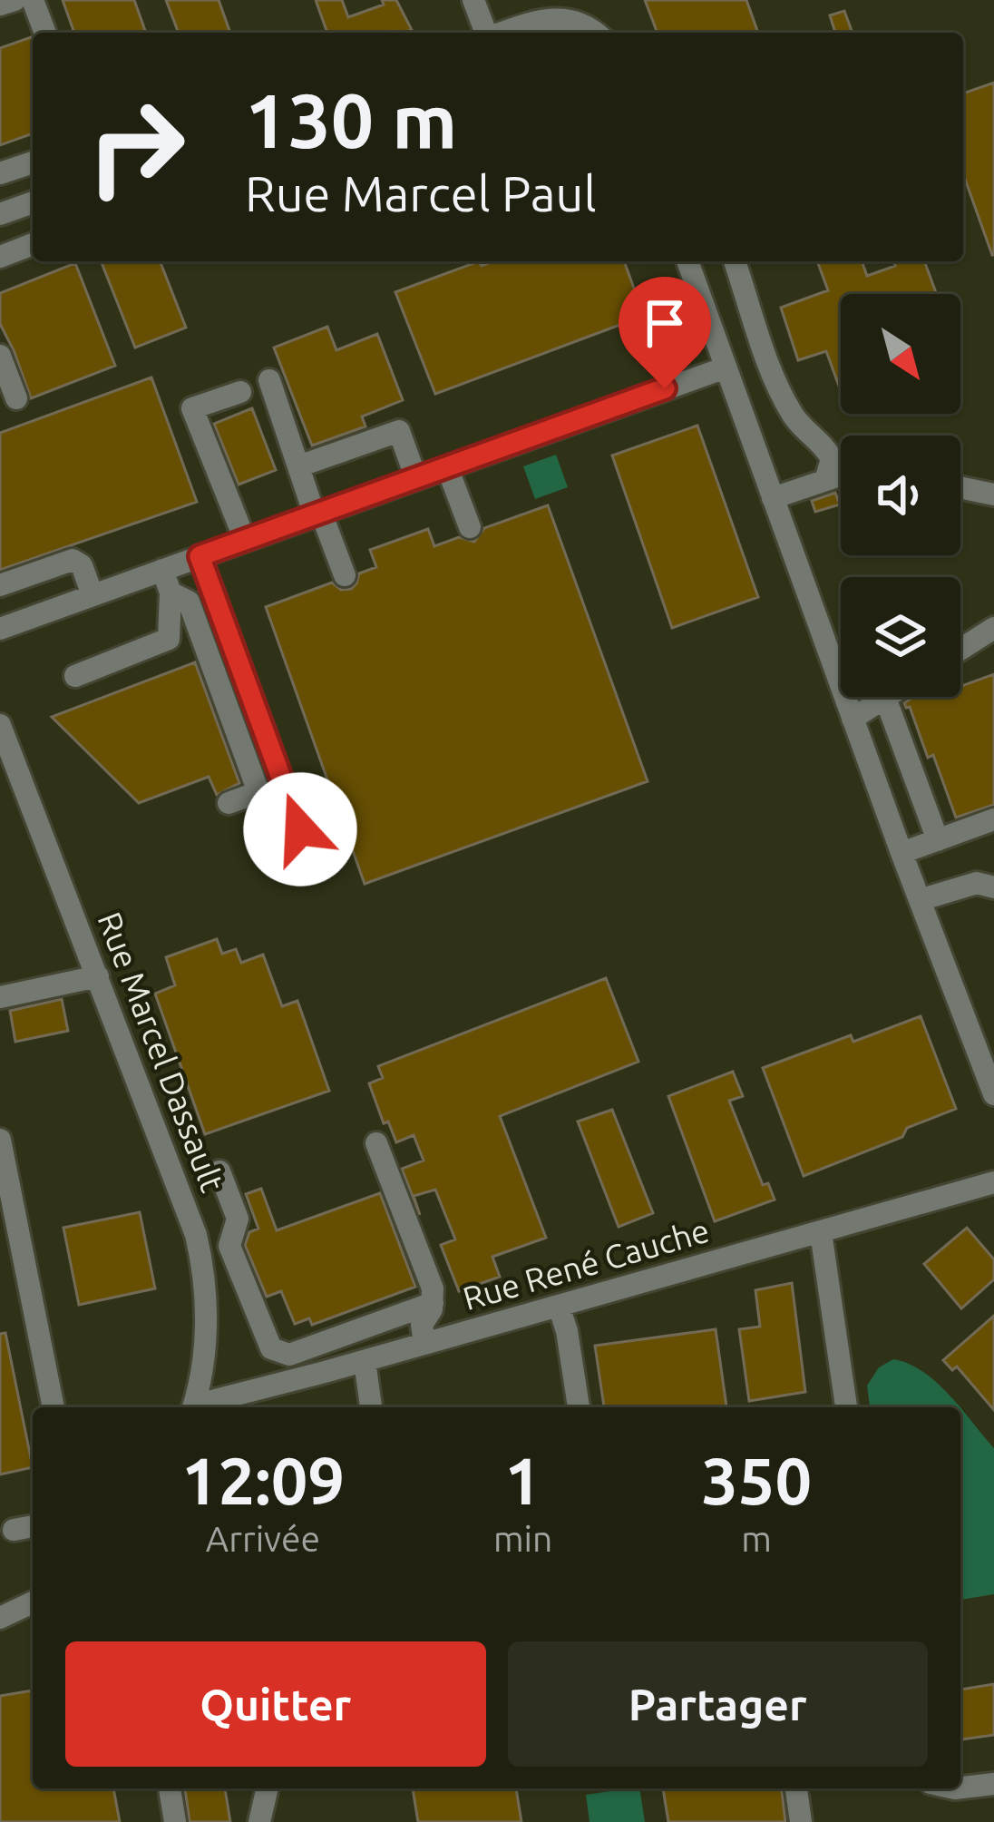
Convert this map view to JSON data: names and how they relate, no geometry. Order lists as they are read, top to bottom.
{
  "streets": {
    "street": ["Rue Marcel Dassault", "Rue René Cauche"]
  },
  "north": "bottom right",
  "page": {
    "turn": ["130 m", "Rue Marcel Paul"],
    "eta": [
      "12:09",
      "Arrivée",
      "1",
      "min",
      "350",
      "m"
    ],
    "buttons": ["Quitter", "Partager"]
  }
}
